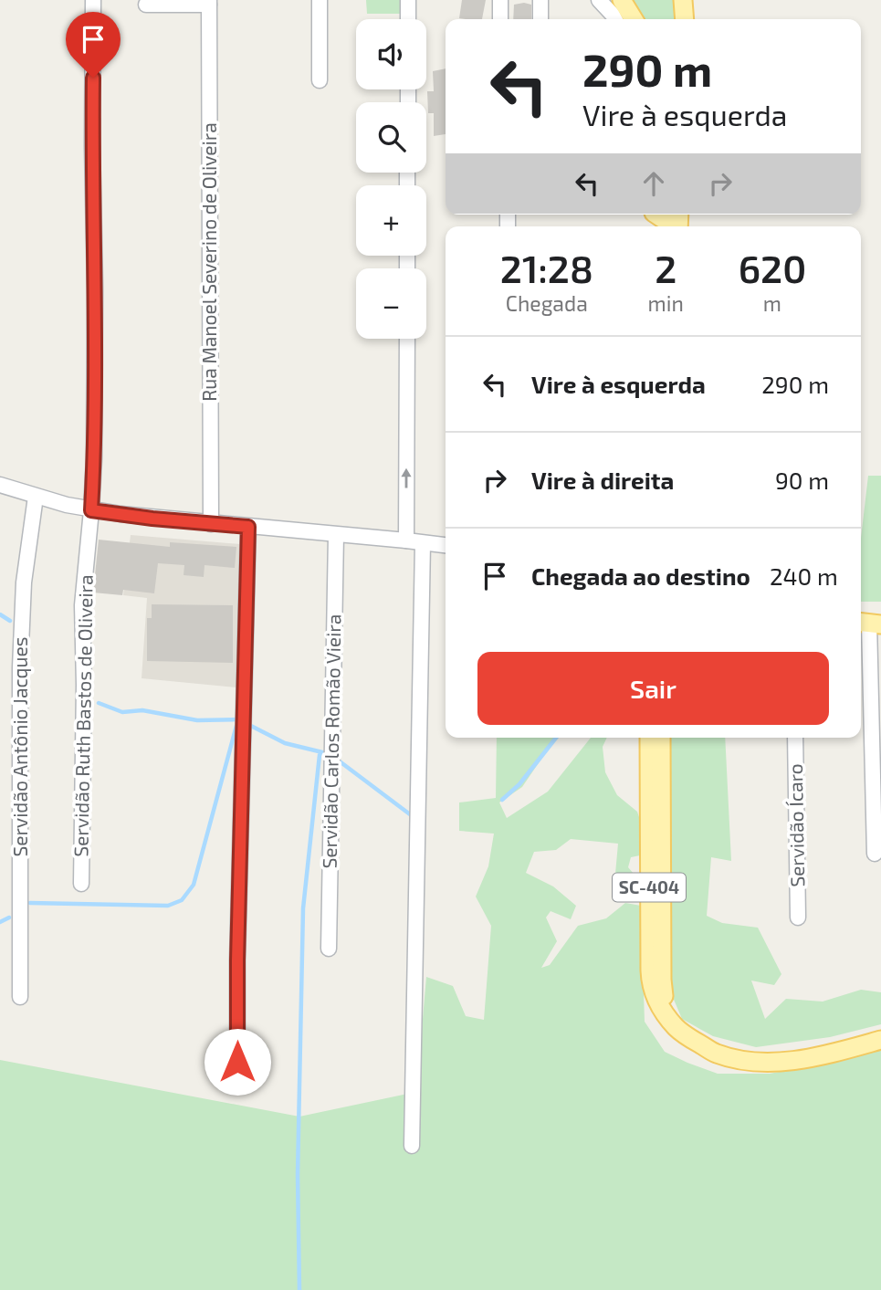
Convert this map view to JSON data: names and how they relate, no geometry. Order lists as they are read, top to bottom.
{
  "streets": {
    "main road": ["SC-404"],
    "street": [
      "Rua Manoel Severino de Oliveira",
      "Servidão Ruth Bastos de Oliveira",
      "Servidão Carlos Romão Vieira",
      "Servidão Antônio Jacques",
      "Servidão Ícaro"
    ]
  },
  "page": {
    "map_buttons": ["+", "−"],
    "turn": ["290 m", "Vire à esquerda"],
    "eta": [
      "21:28",
      "Chegada",
      "2",
      "min",
      "620",
      "m"
    ],
    "list": [
      {
        "name": "Vire à esquerda",
        "value": "290 m"
      },
      {
        "name": "Vire à direita",
        "value": "90 m"
      },
      {
        "name": "Chegada ao destino",
        "value": "240 m"
      }
    ],
    "buttons": "Sair"
  }
}
